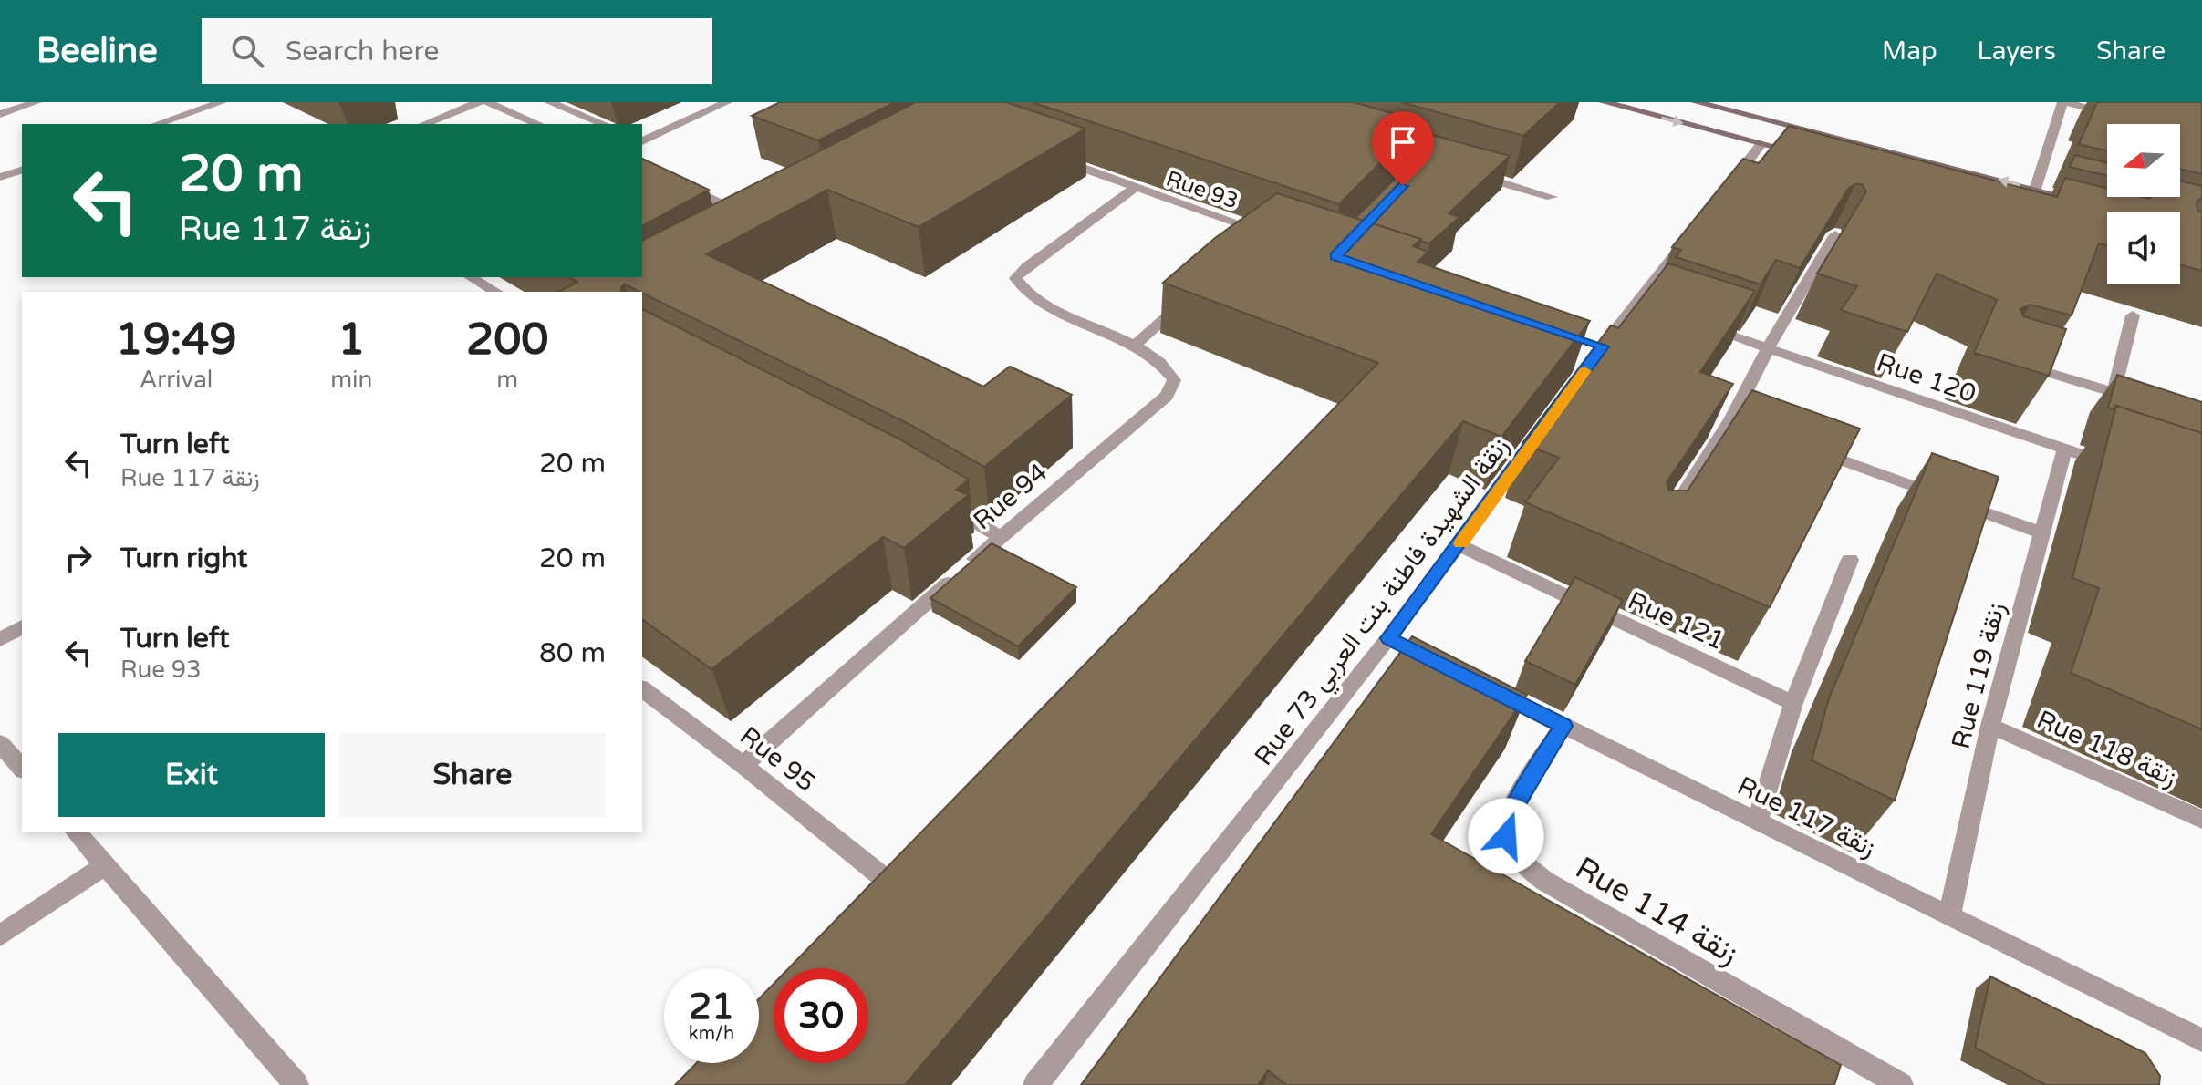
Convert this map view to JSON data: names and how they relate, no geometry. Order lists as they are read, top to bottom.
{
  "streets": {
    "street": [
      "Rue 93",
      "Rue 120",
      "Rue 94",
      "Rue 73 زنقة الشهيدة فاطنة بنت العربي",
      "Rue 121",
      "Rue 119 زنقة",
      "Rue 118 زنقة",
      "Rue 95",
      "Rue 117 زنقة",
      "Rue 114 زنقة"
    ]
  },
  "crossings": [
    ["Rue 120", "Rue 119 زنقة"],
    ["Rue 94", "Rue 95"],
    ["Rue 73 زنقة الشهيدة فاطنة بنت العربي", "Rue 121"],
    ["Rue 119 زنقة", "Rue 118 زنقة"],
    ["Rue 119 زنقة", "Rue 117 زنقة"],
    ["Rue 117 زنقة", "Rue 114 زنقة"]
  ],
  "north": "left",
  "page": {
    "header": "Beeline",
    "search": "Search here",
    "nav": ["Map", "Layers", "Share"],
    "turn": ["20 m", "Rue 117 زنقة"],
    "eta": [
      "19:49",
      "Arrival",
      "1",
      "min",
      "200",
      "m"
    ],
    "list": [
      {
        "name": "Turn left",
        "note": "Rue 117 زنقة",
        "value": "20 m"
      },
      {
        "name": "Turn right",
        "value": "20 m"
      },
      {
        "name": "Turn left",
        "note": "Rue 93",
        "value": "80 m"
      }
    ],
    "buttons": ["Exit", "Share"],
    "speed": "21 km/h",
    "limit": "30"
  }
}
